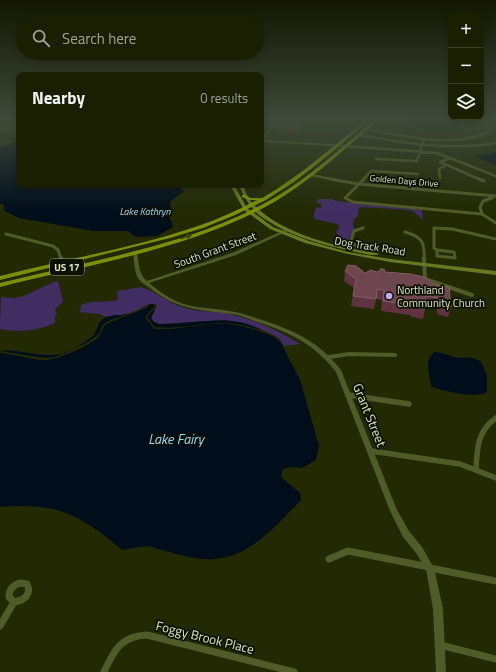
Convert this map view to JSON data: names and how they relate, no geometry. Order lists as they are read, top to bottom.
{
  "streets": {
    "main road": ["Dog Track Road", "US 17"],
    "street": [
      "Golden Days Drive",
      "South Grant Street",
      "Grant Street",
      "Foggy Brook Place"
    ]
  },
  "crossings": [
    ["Golden Days Drive", "US 17"],
    ["Dog Track Road", "South Grant Street"],
    ["Dog Track Road", "US 17"],
    ["South Grant Street", "Grant Street"]
  ],
  "water": ["Lake Kathryn", "Lake Fairy"],
  "places": ["Northland Community Church"],
  "page": {
    "map_buttons": ["+", "−"],
    "search": "Search here",
    "heading": ["Nearby", "0 results"]
  }
}
